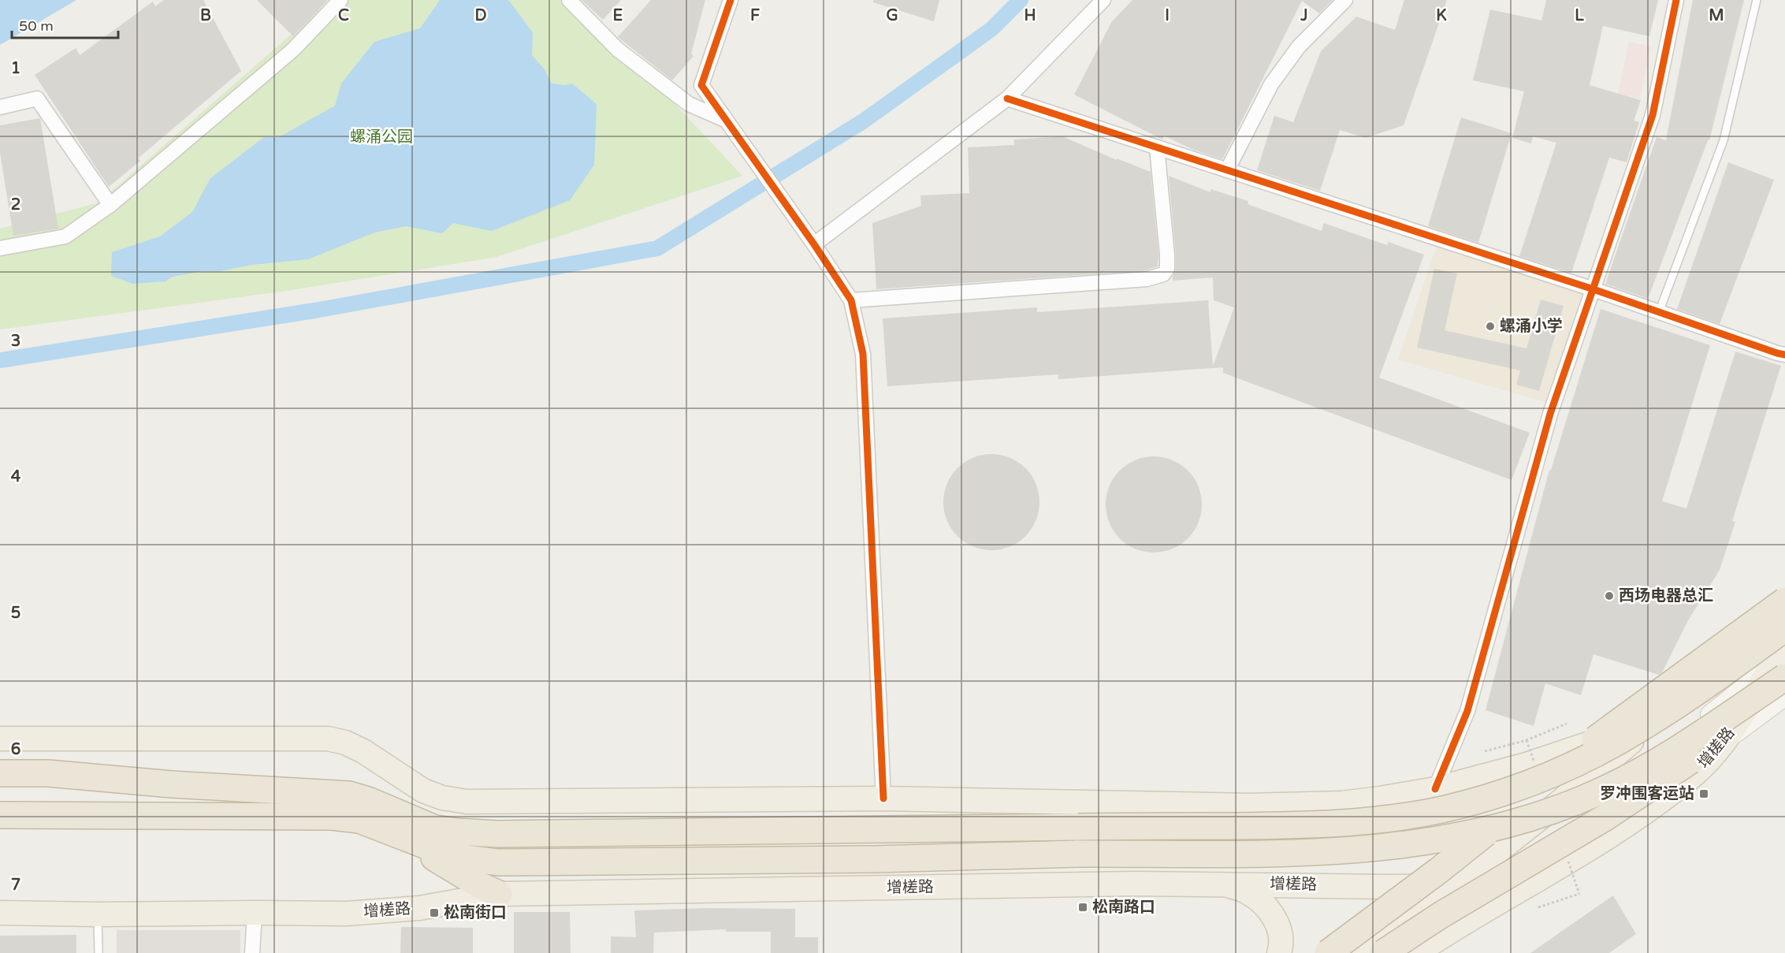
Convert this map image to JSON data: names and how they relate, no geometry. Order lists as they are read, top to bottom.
{
  "streets": {
    "highway": ["增槎路"]
  },
  "parks": ["螺涌公园"],
  "places": {
    "other": ["螺涌小学", "西场电器总汇"],
    "transit": ["罗冲围客运站", "松南路口", "松南街口"]
  },
  "scale_bar": "50 m",
  "grid": {
    "columns": [
      "B",
      "C",
      "D",
      "E",
      "F",
      "G",
      "H",
      "I",
      "J",
      "K",
      "L",
      "M"
    ],
    "rows": [
      "1",
      "2",
      "3",
      "4",
      "5",
      "6",
      "7"
    ]
  }
}
